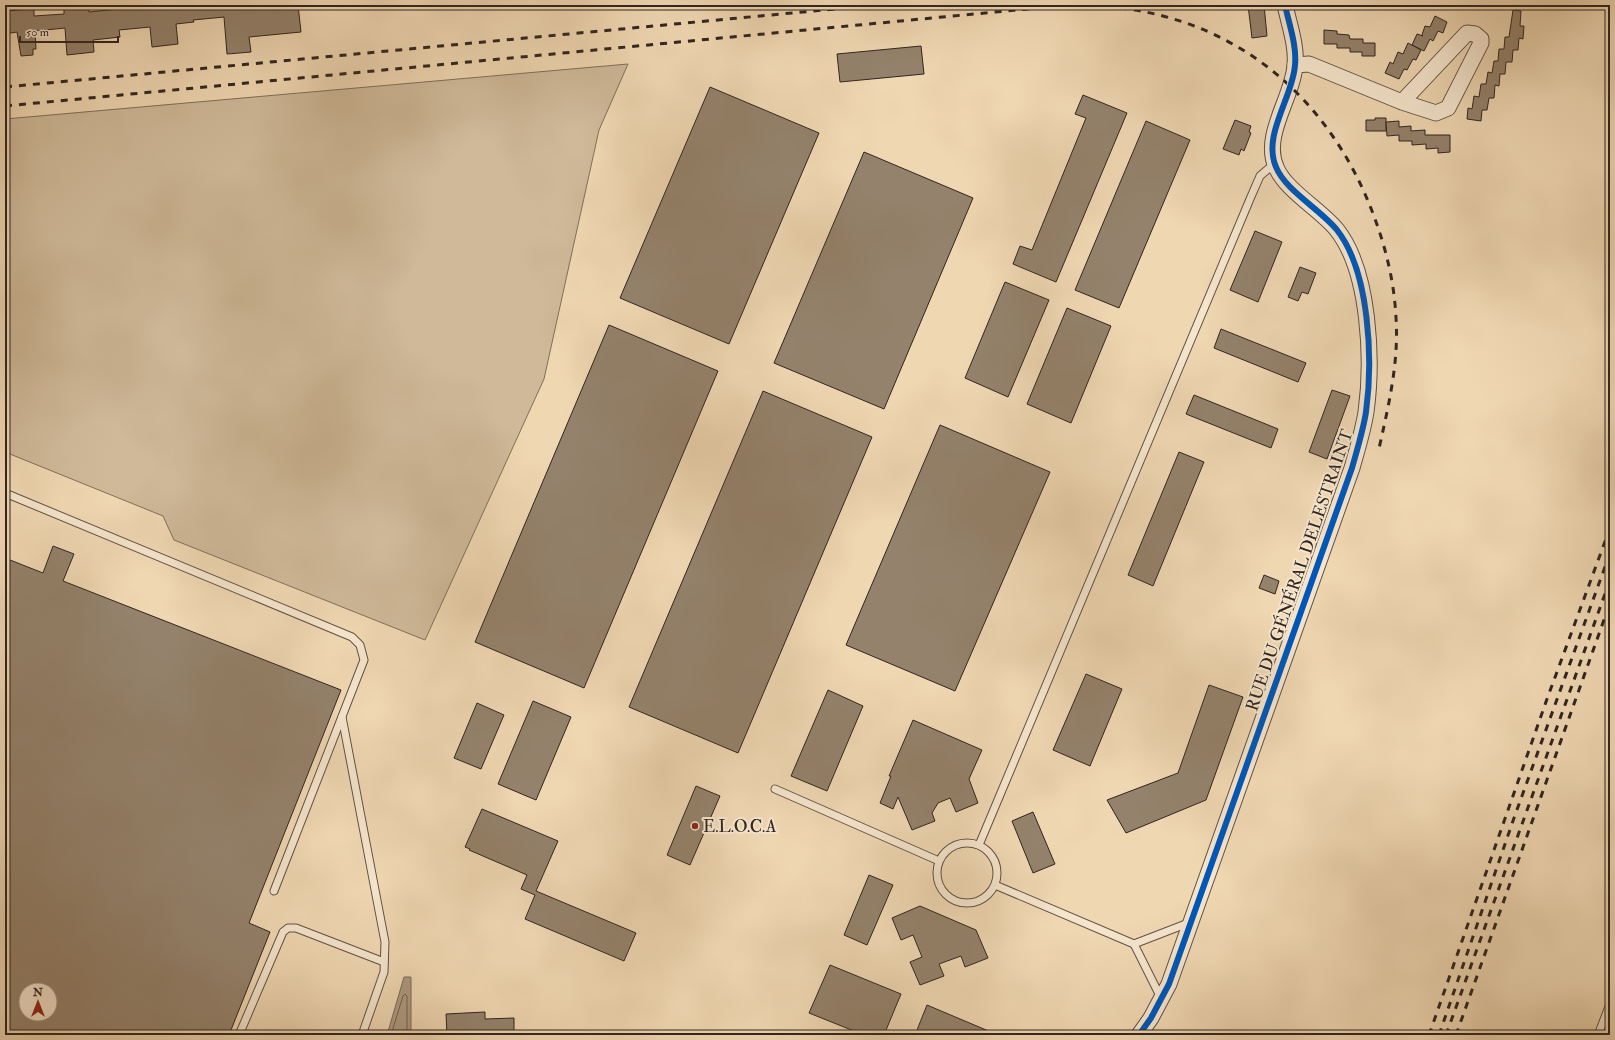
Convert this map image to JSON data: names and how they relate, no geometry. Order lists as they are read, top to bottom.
{
  "streets": {
    "street": ["RUE DU GÉNÉRAL DELESTRAINT"]
  },
  "places": ["E.L.O.C.A"],
  "scale_bar": "50 m",
  "north": "top"
}
